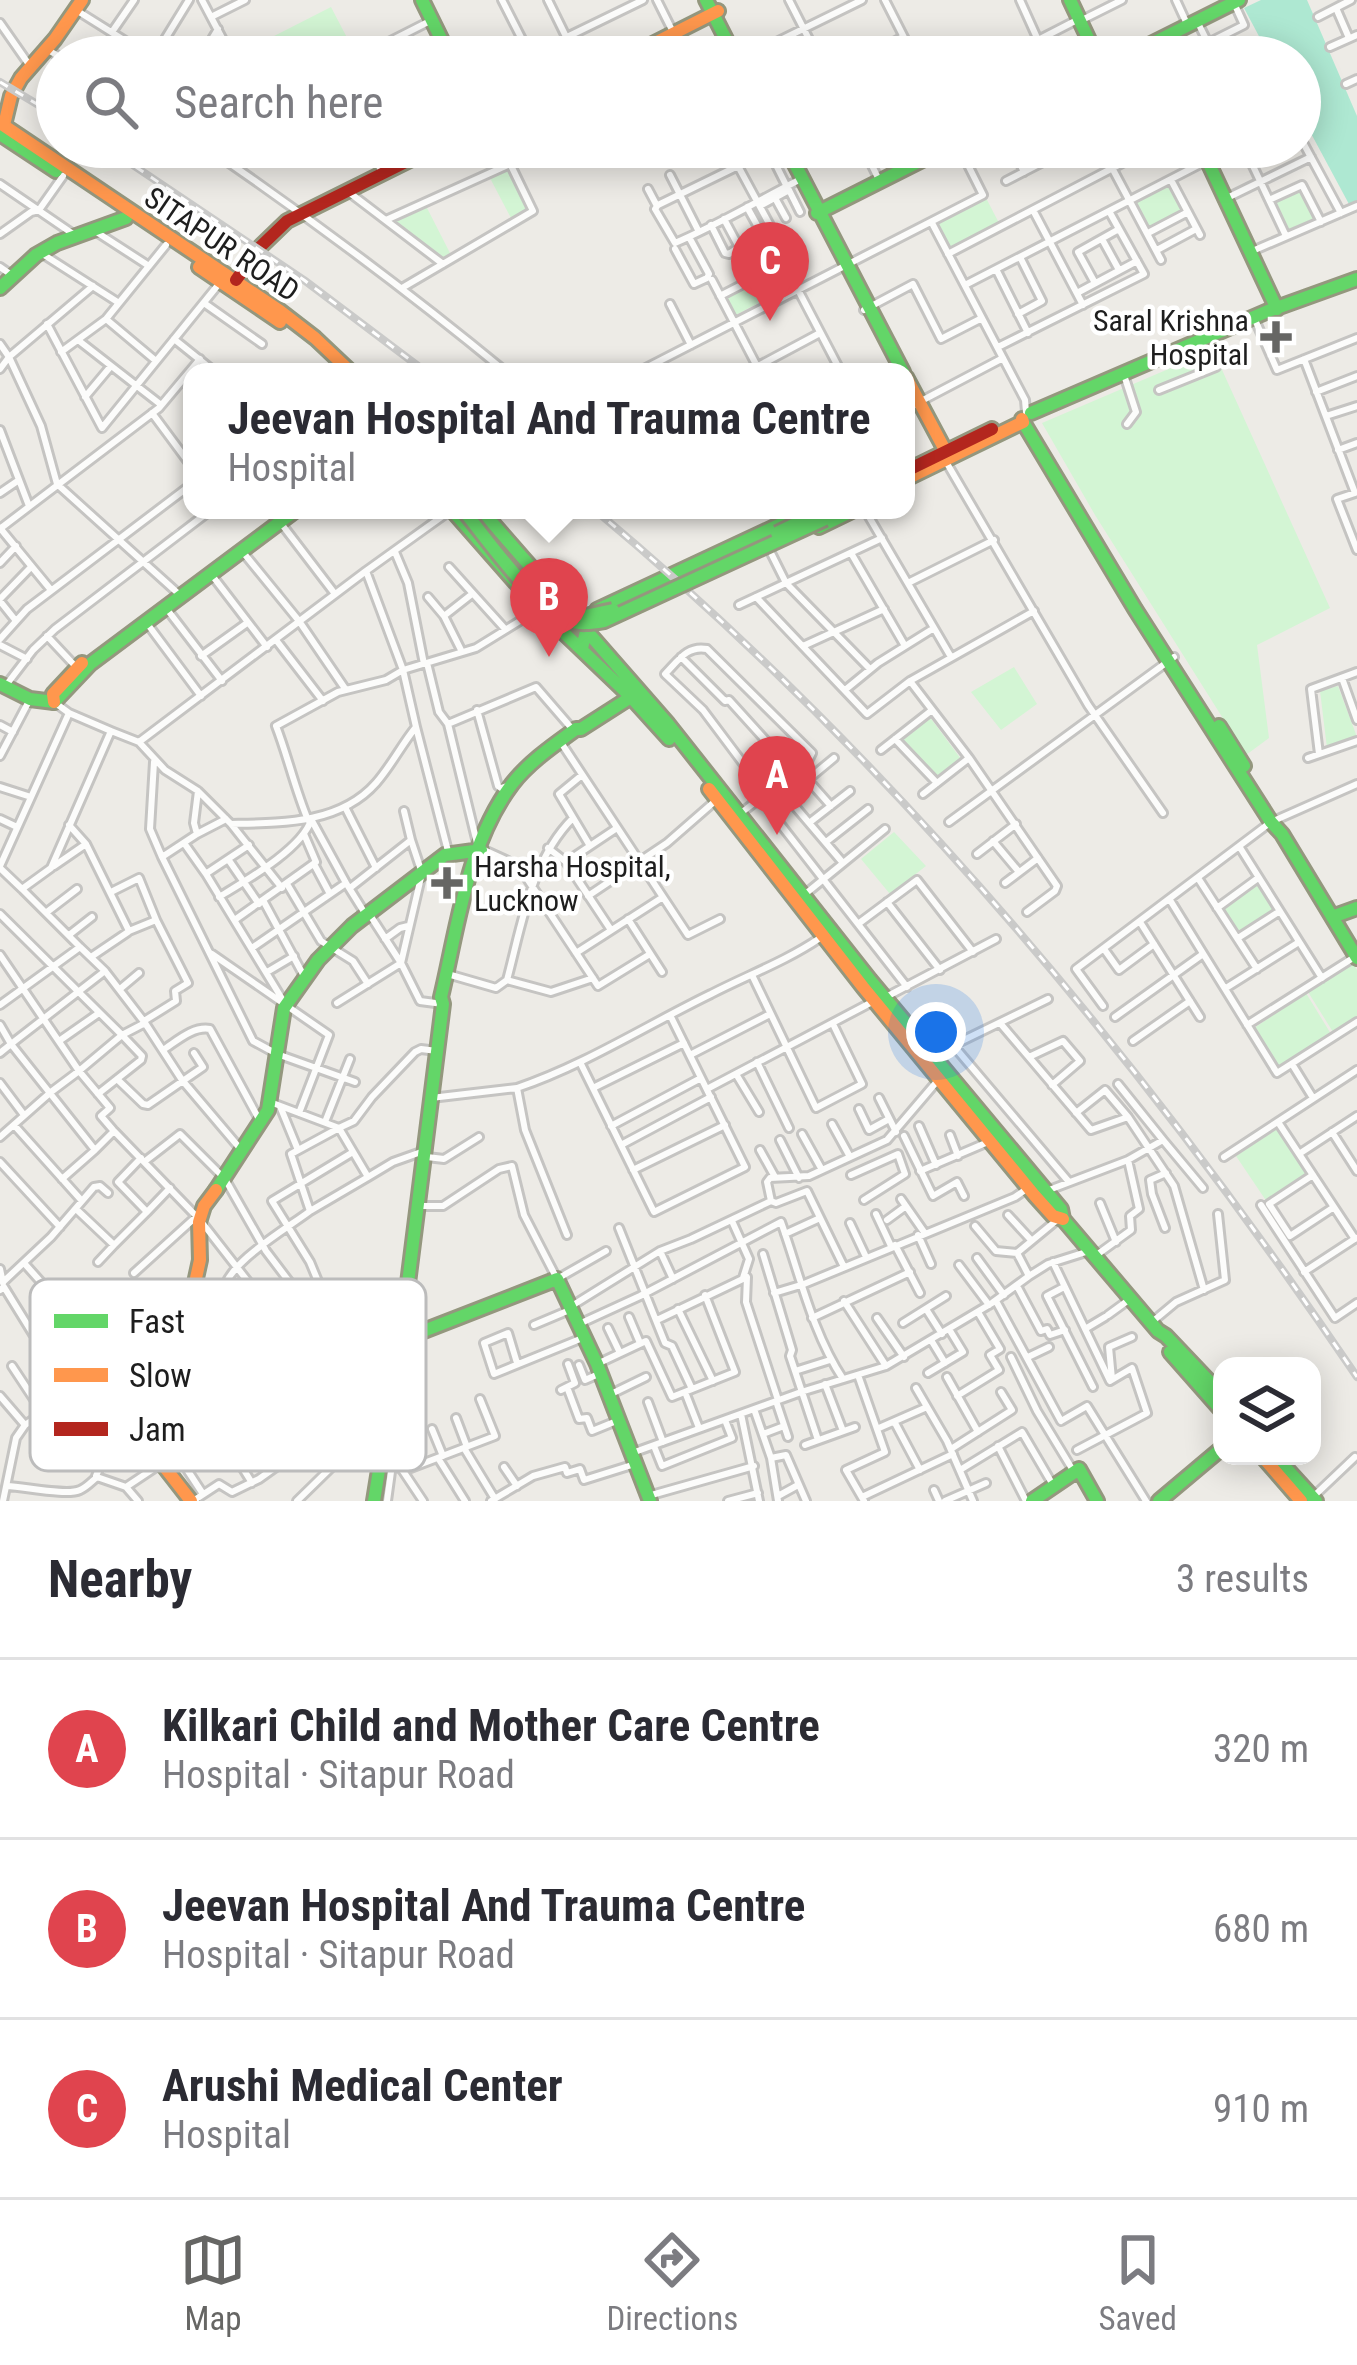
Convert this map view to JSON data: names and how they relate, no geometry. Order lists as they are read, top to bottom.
{
  "streets": {
    "main road": ["SITAPUR ROAD"]
  },
  "places": {
    "health": ["Saral Krishna Hospital", "Harsha Hospital, Lucknow"]
  },
  "legend": ["Fast", "Slow", "Jam"],
  "page": {
    "search": "Search here",
    "pins": ["C", "B", "A"],
    "popup": ["Jeevan Hospital And Trauma Centre", "Hospital"],
    "heading": ["Nearby", "3 results"],
    "list": [
      {
        "mark": "A",
        "name": "Kilkari Child and Mother Care Centre",
        "note": "Hospital · Sitapur Road",
        "value": "320 m"
      },
      {
        "mark": "B",
        "name": "Jeevan Hospital And Trauma Centre",
        "note": "Hospital · Sitapur Road",
        "value": "680 m"
      },
      {
        "mark": "C",
        "name": "Arushi Medical Center",
        "note": "Hospital",
        "value": "910 m"
      }
    ],
    "nav": ["Map", "Directions", "Saved"]
  }
}
